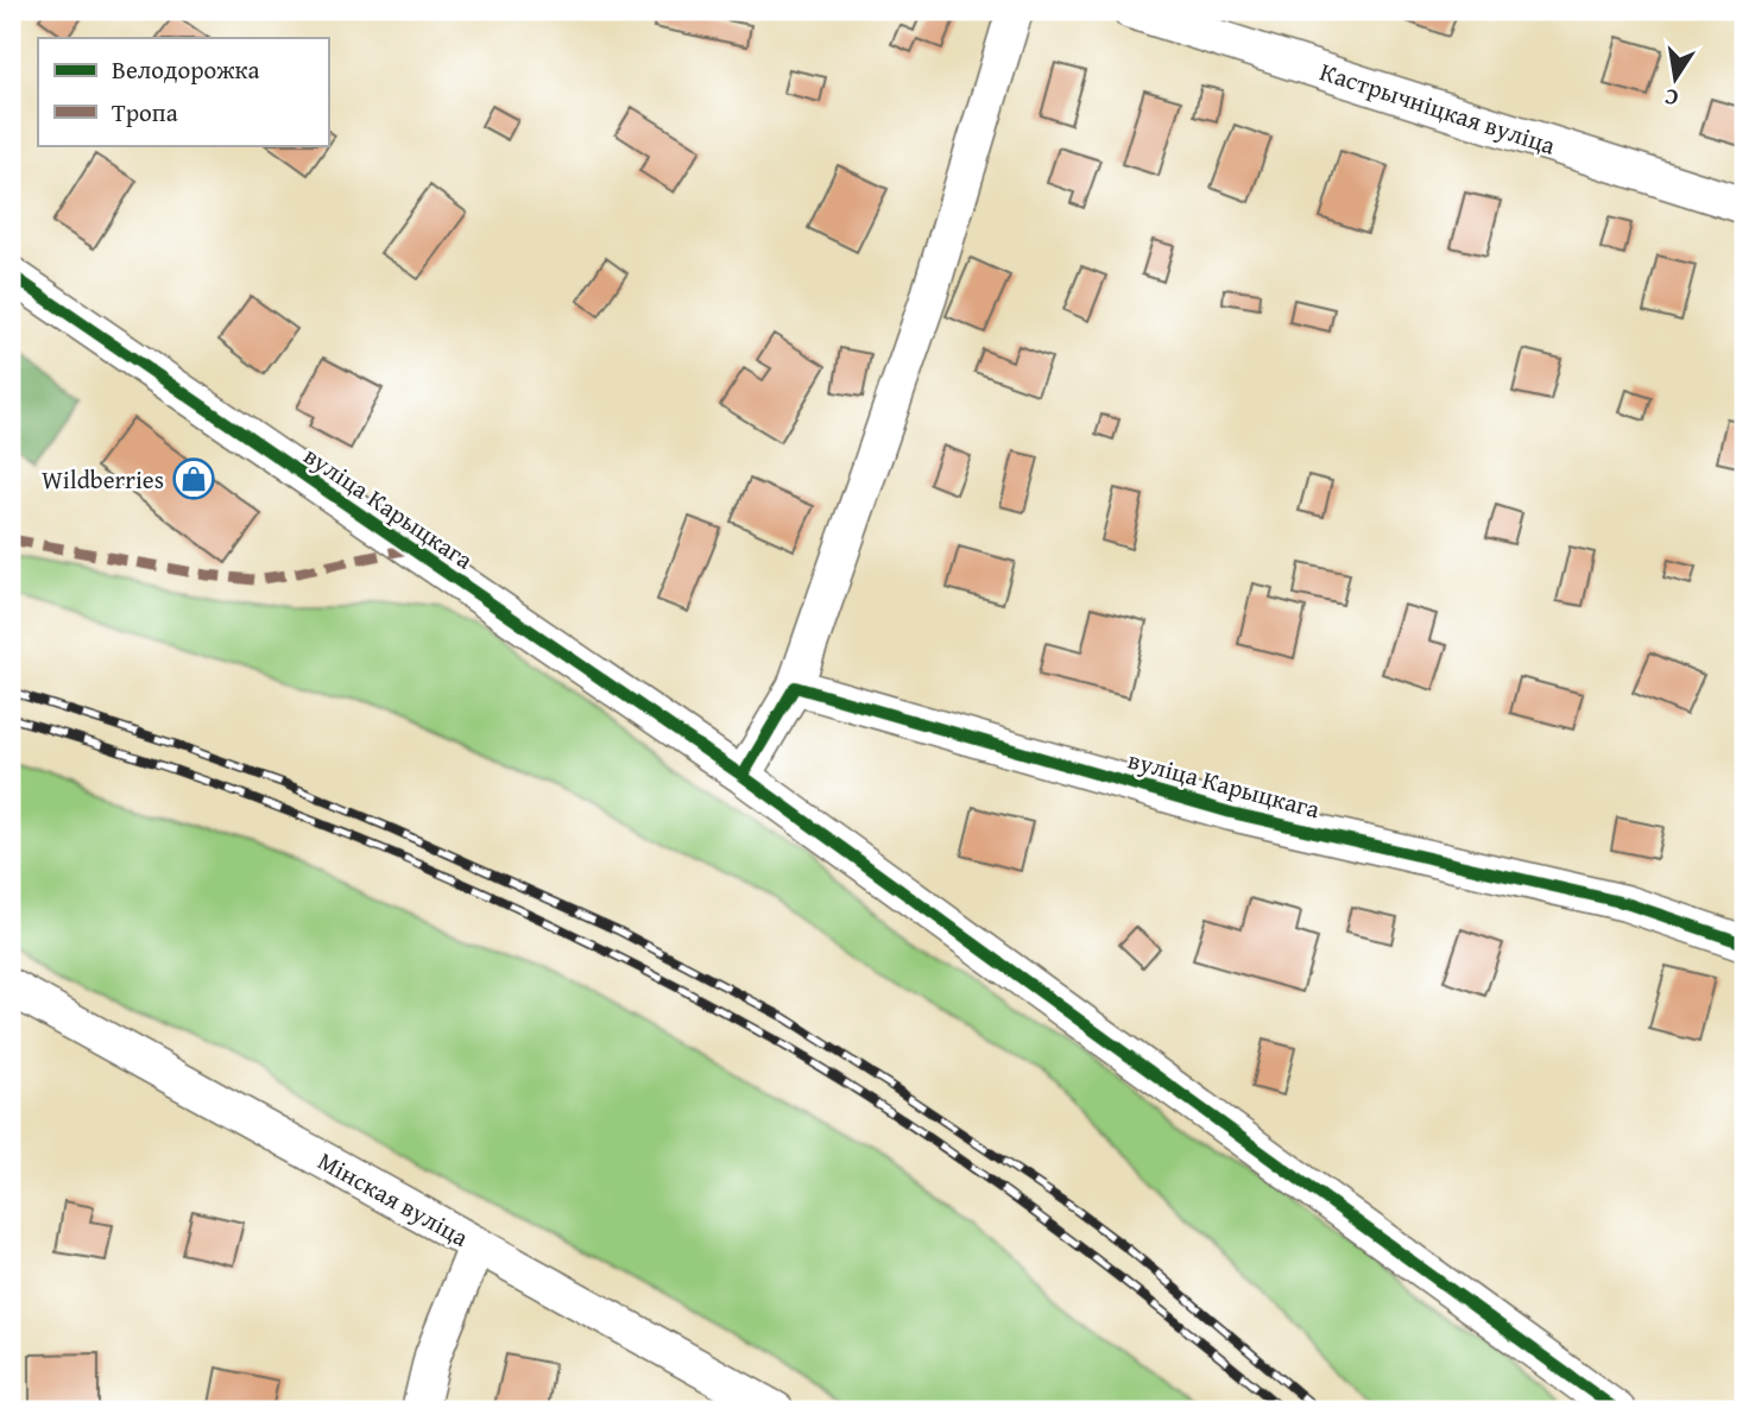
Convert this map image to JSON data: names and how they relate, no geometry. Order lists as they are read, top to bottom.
{
  "streets": {
    "street": ["Кастрычніцкая вуліца", "вуліца Карыцкага", "Мінская вуліца"]
  },
  "places": {
    "shop": ["Wildberries"]
  },
  "legend": ["Велодорожка", "Тропа"],
  "north": "bottom"
}
